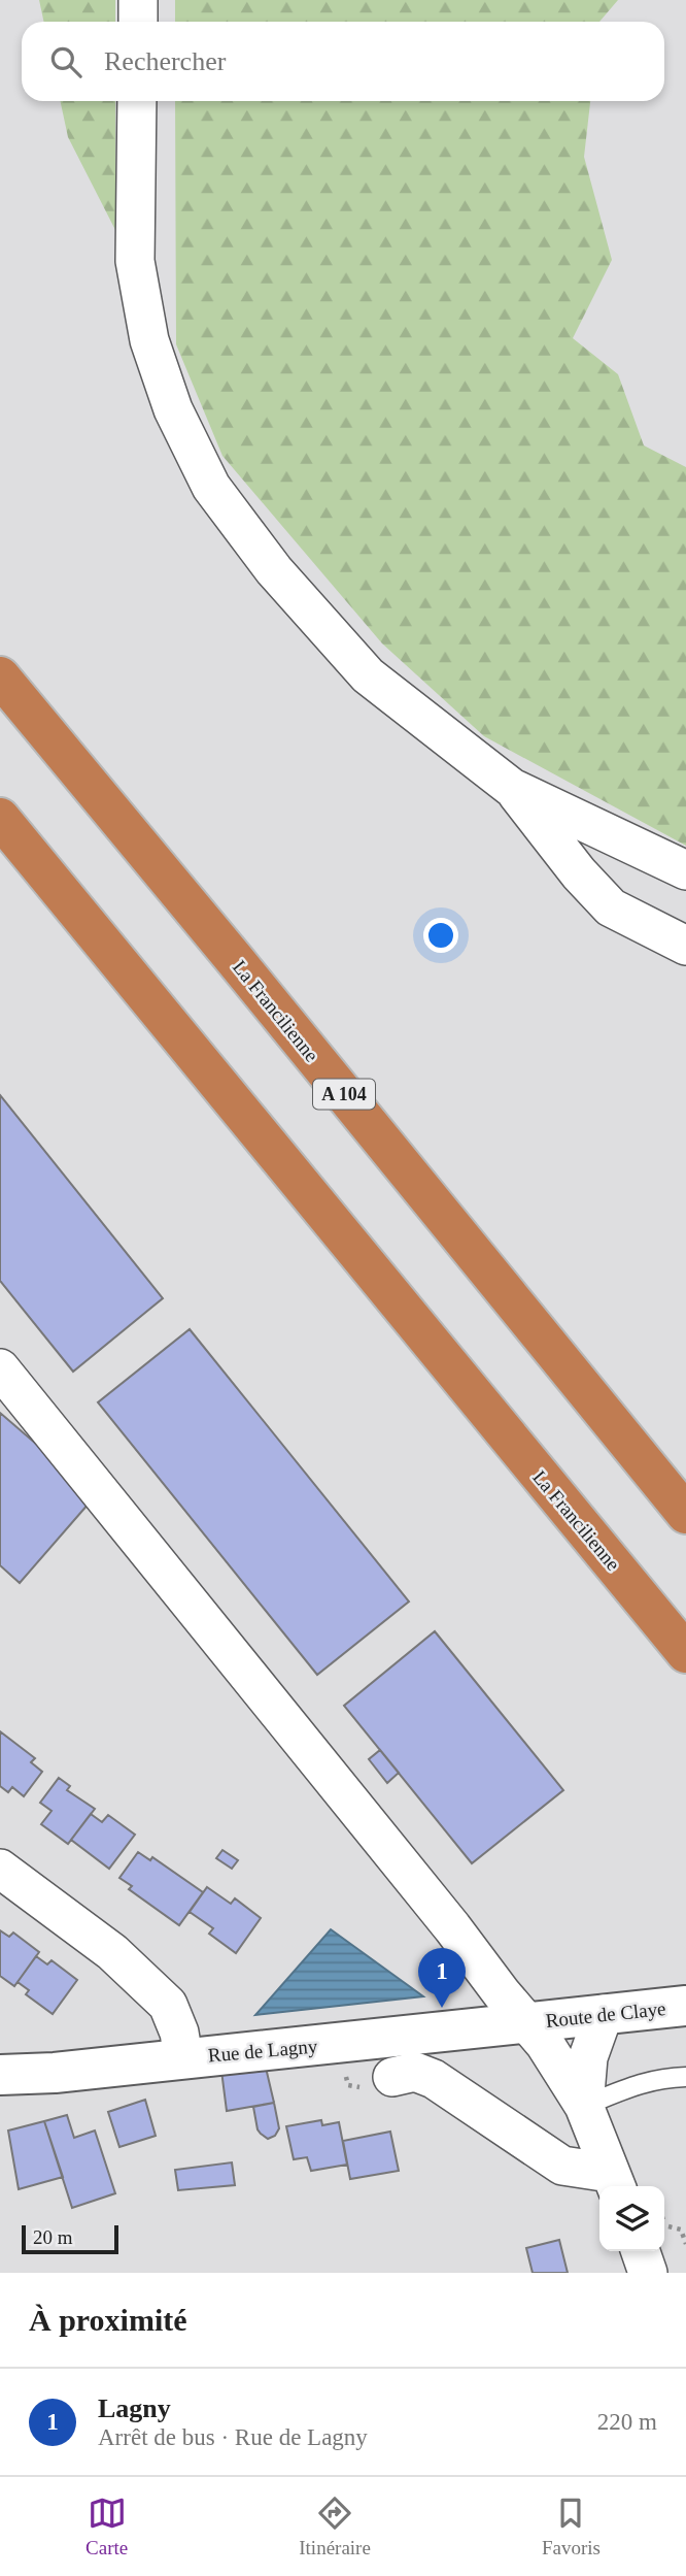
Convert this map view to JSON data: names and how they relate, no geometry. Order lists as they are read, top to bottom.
{
  "streets": {
    "highway": ["La Francilienne", "A 104"],
    "street": ["Route de Claye", "Rue de Lagny"]
  },
  "crossings": [
    ["Route de Claye", "Rue de Lagny"]
  ],
  "scale_bar": "20 m",
  "page": {
    "search": "Rechercher",
    "pins": "1",
    "scale": "20 m",
    "heading": "À proximité",
    "list": [
      {
        "mark": "1",
        "name": "Lagny",
        "note": "Arrêt de bus · Rue de Lagny",
        "value": "220 m"
      }
    ],
    "nav": ["Carte", "Itinéraire", "Favoris"]
  }
}
